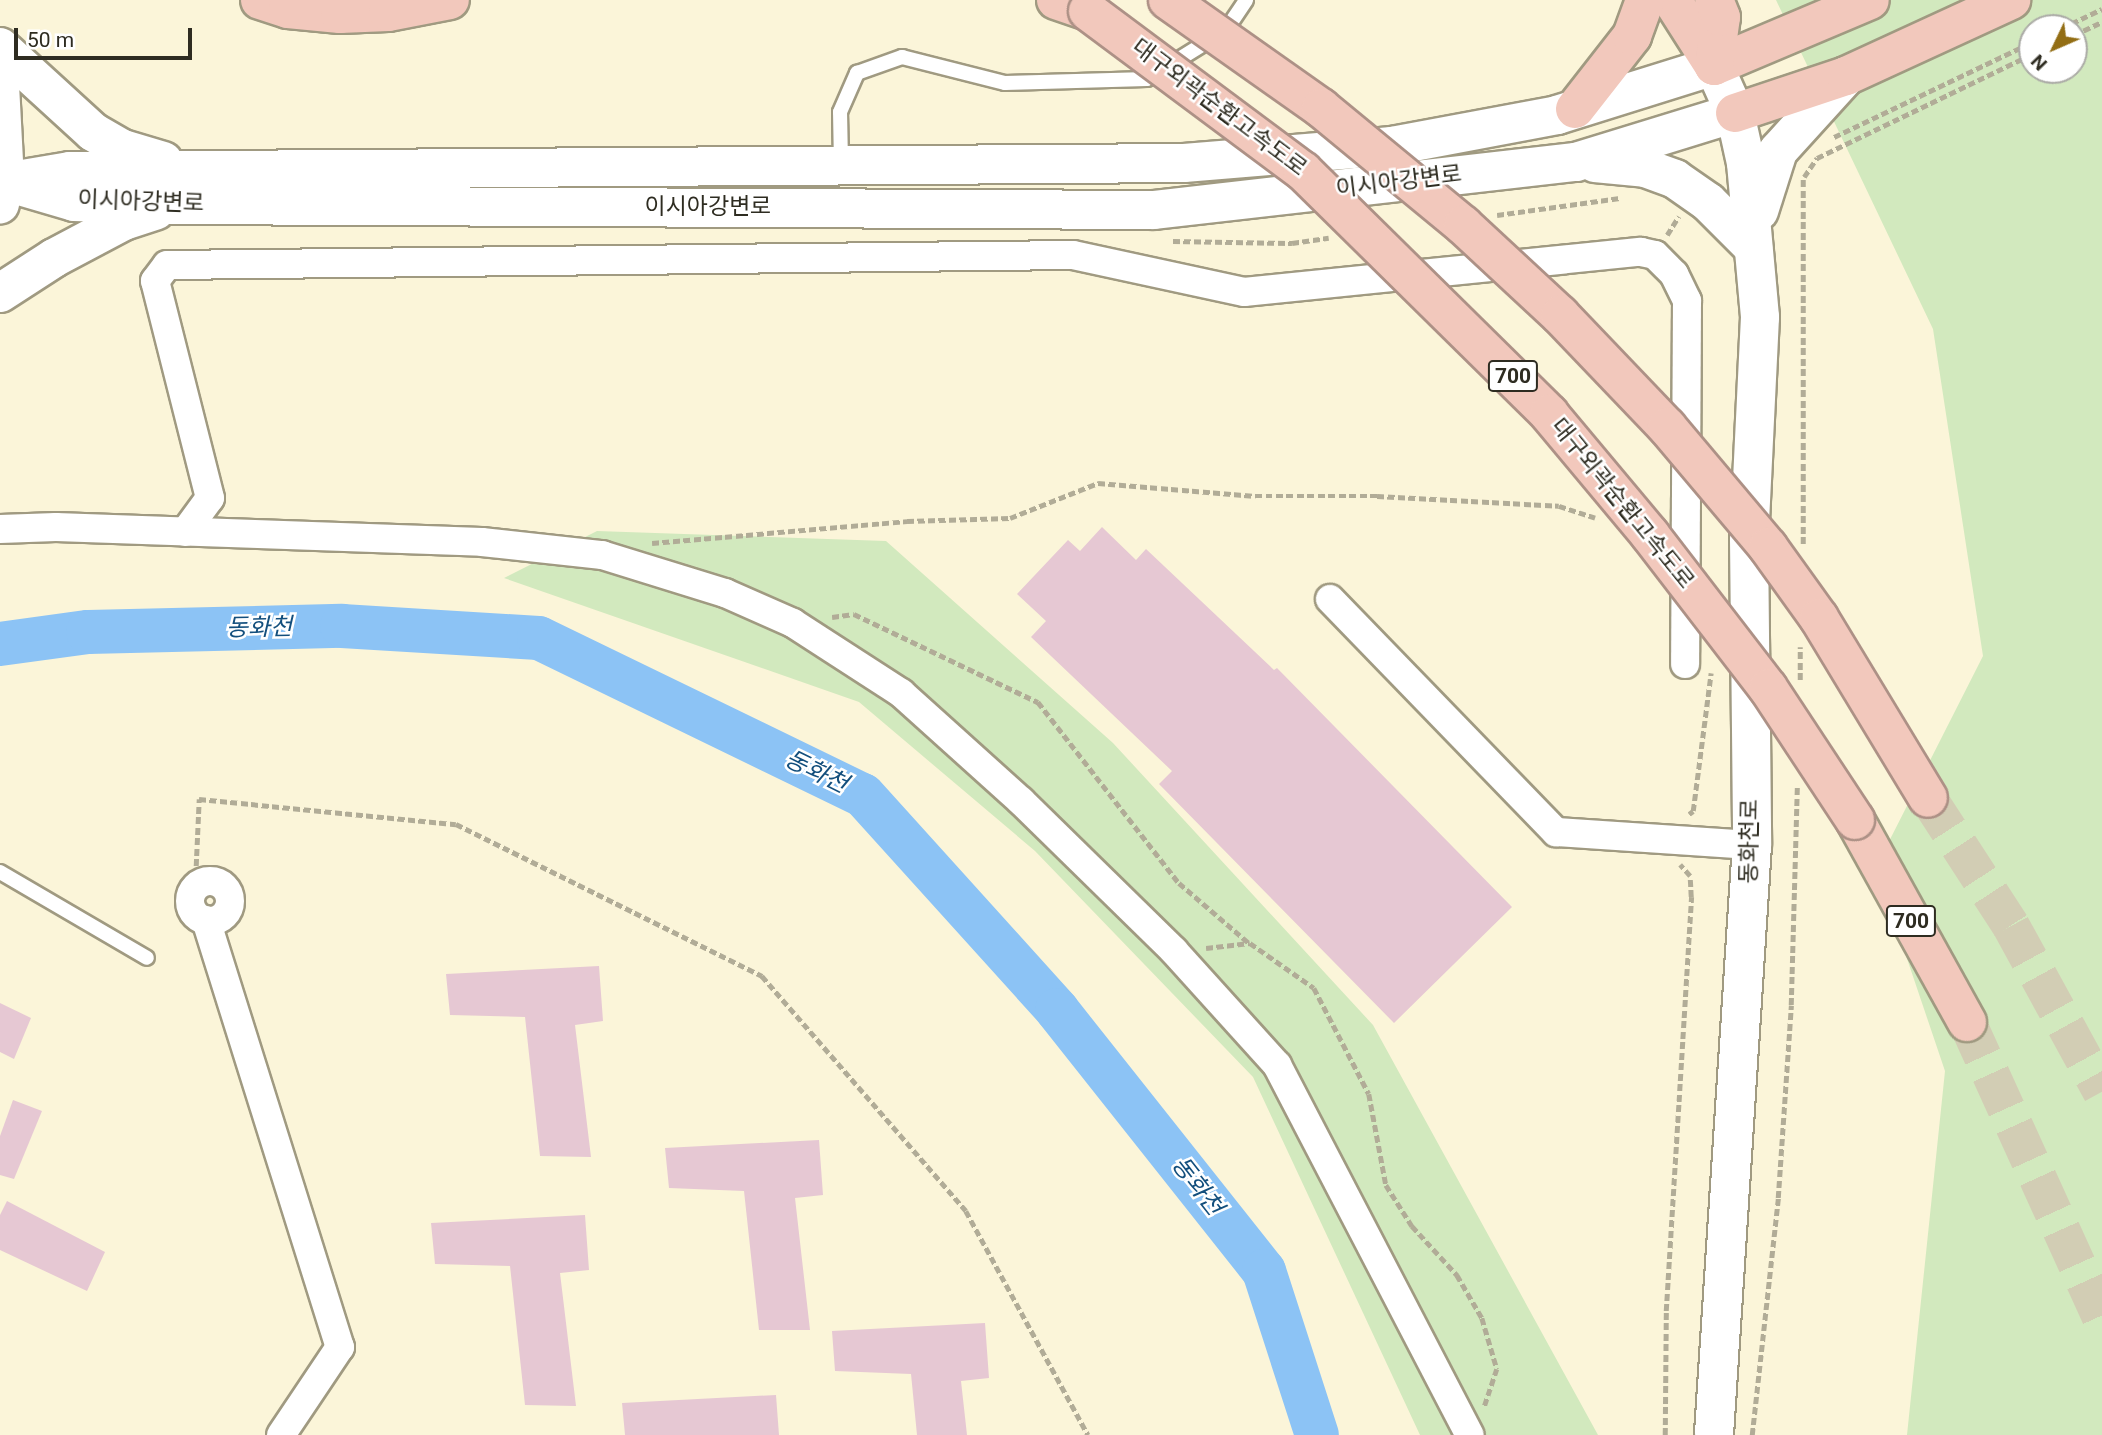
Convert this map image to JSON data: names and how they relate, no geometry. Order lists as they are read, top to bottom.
{
  "streets": {
    "highway": ["대구외곽순환고속도로", "이시아강변로", "700"],
    "main road": ["동화천로"]
  },
  "water": ["동화천"],
  "scale_bar": "50 m",
  "north": "bottom left"
}
